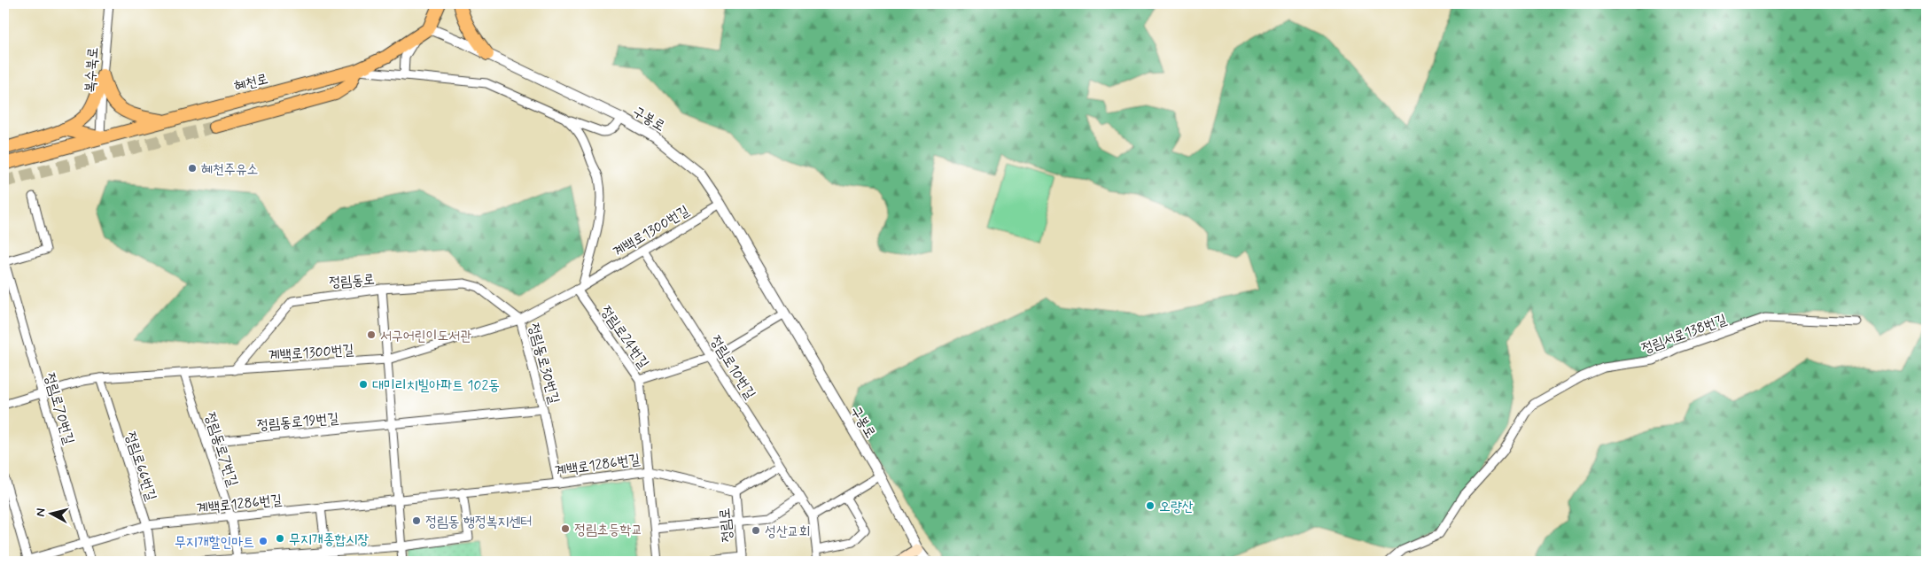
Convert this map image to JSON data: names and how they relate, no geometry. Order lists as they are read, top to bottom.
{
  "streets": {
    "main road": ["혜천로"],
    "street": [
      "복수북로",
      "구봉로",
      "계백로1300번길",
      "정림동로",
      "정림서로138번길",
      "정림로24번길",
      "정림동로30번길",
      "정림로10번길",
      "정림로70번길",
      "정림동로19번길",
      "정림동로7번길",
      "계백로1286번길",
      "정림로66번길",
      "정림로"
    ]
  },
  "crossings": [
    ["복수북로", "혜천로"],
    ["혜천로", "구봉로"],
    ["구봉로", "계백로1300번길"],
    ["계백로1300번길", "정림동로"],
    ["계백로1300번길", "정림로24번길"],
    ["계백로1300번길", "정림동로30번길"],
    ["계백로1300번길", "정림로10번길"],
    ["계백로1300번길", "정림로70번길"],
    ["계백로1300번길", "정림동로7번길"],
    ["계백로1300번길", "정림로66번길"],
    ["정림동로", "정림동로30번길"],
    ["정림동로", "정림동로19번길"],
    ["정림동로", "계백로1286번길"],
    ["정림로24번길", "계백로1286번길"],
    ["정림동로30번길", "정림동로19번길"],
    ["정림동로30번길", "계백로1286번길"],
    ["정림로70번길", "계백로1286번길"],
    ["정림동로19번길", "정림동로7번길"],
    ["정림동로7번길", "계백로1286번길"],
    ["계백로1286번길", "정림로66번길"],
    ["계백로1286번길", "정림로"]
  ],
  "places": [
    "혜천주유소",
    "서구어린이도서관",
    "대미리치빌아파트 102동",
    "오량산",
    "정림동 행정복지센터",
    "정림초등학교",
    "성산교회",
    "무지개종합시장",
    "무지개할인마트"
  ],
  "north": "left"
}
